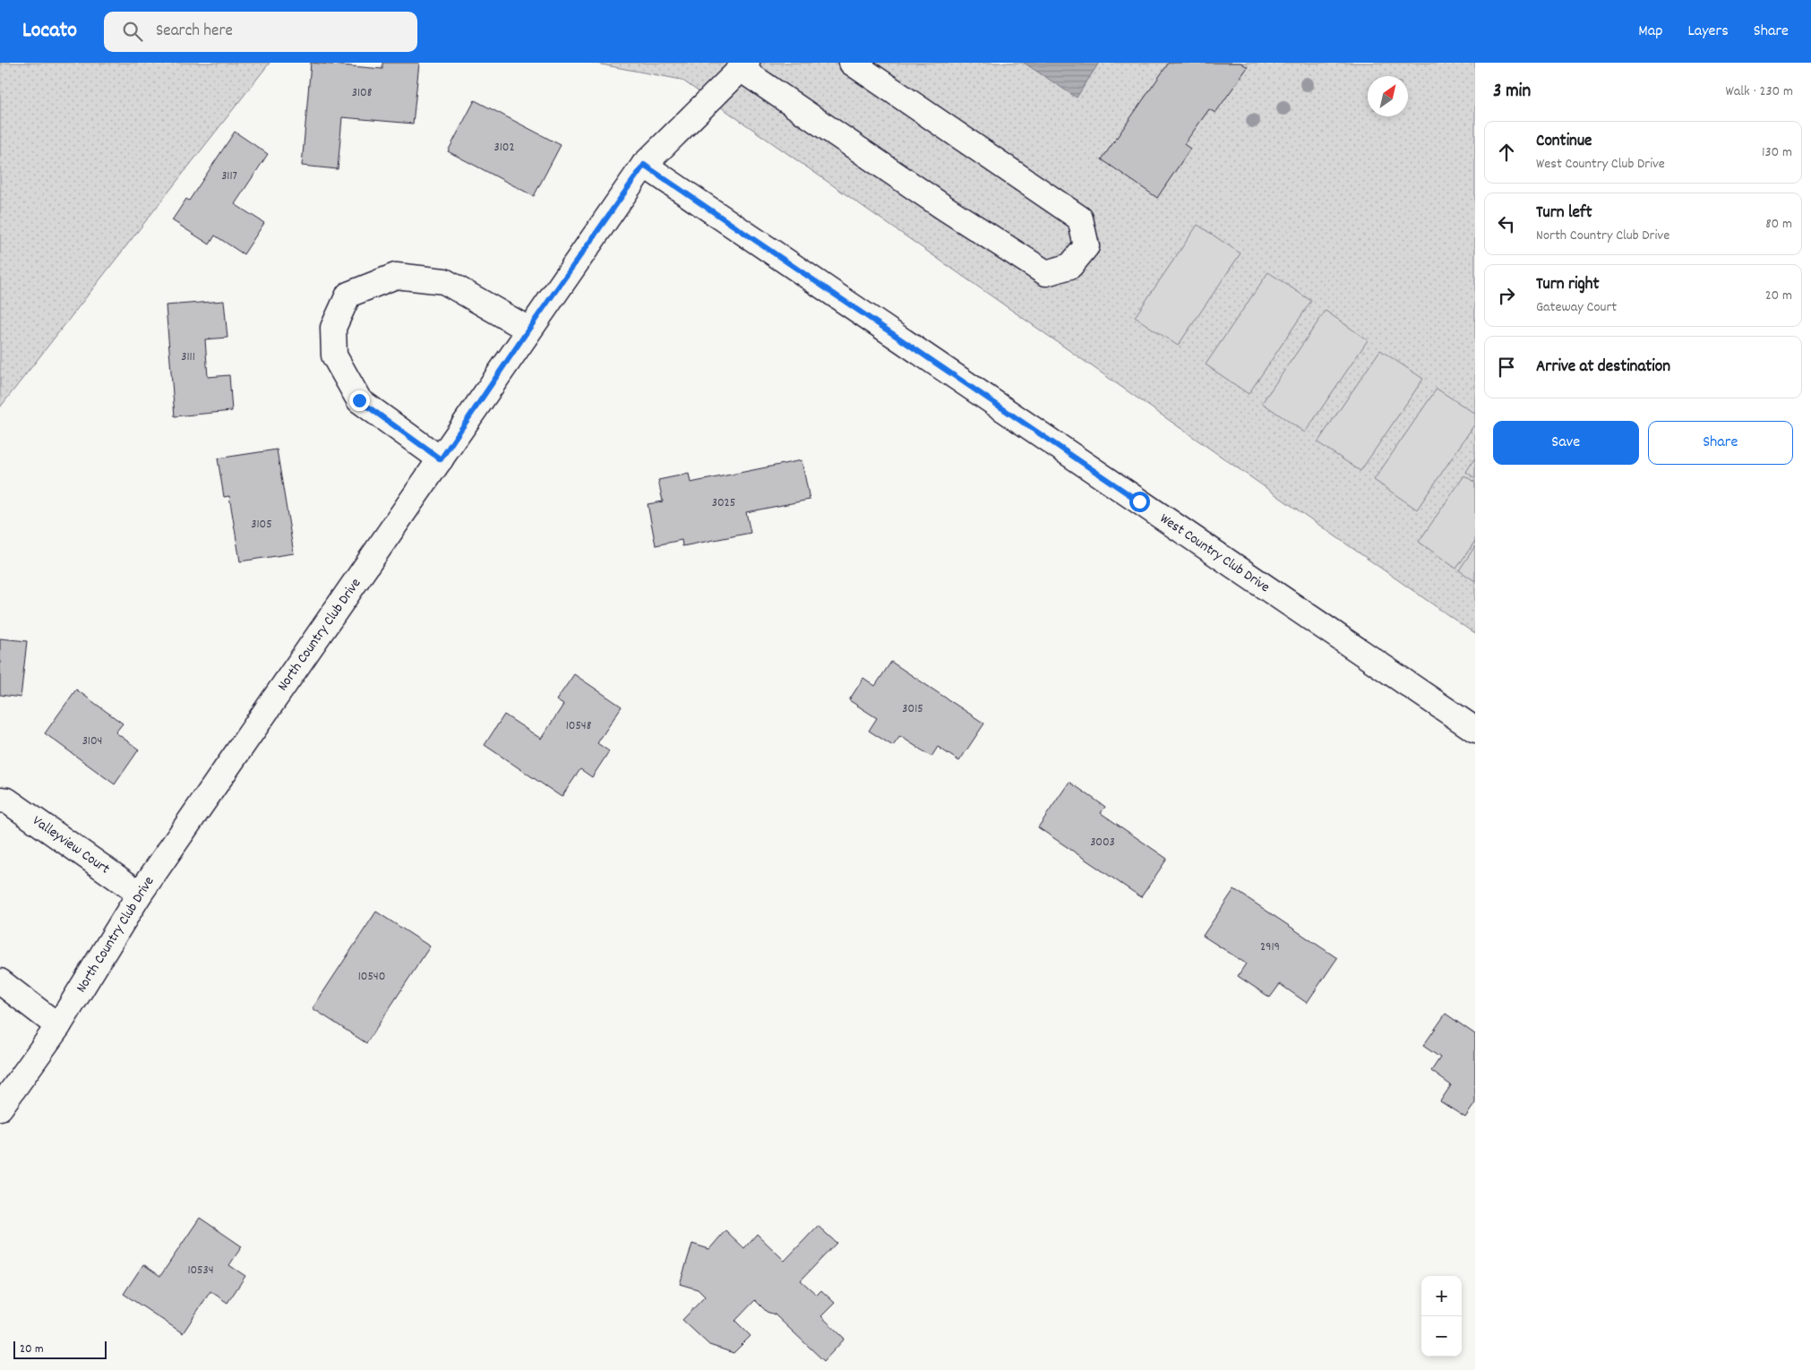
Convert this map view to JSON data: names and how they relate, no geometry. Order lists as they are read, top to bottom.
{
  "streets": {
    "street": ["West Country Club Drive", "North Country Club Drive", "Valleyview Court"]
  },
  "crossings": [
    ["West Country Club Drive", "North Country Club Drive"],
    ["North Country Club Drive", "Valleyview Court"]
  ],
  "house_numbers": [
    "3108",
    "3102",
    "3117",
    "3111",
    "3025",
    "3105",
    "3015",
    "10548",
    "3104",
    "3003",
    "2919",
    "10540",
    "10534"
  ],
  "scale_bar": "20 m",
  "north": "top right",
  "page": {
    "header": "Locato",
    "search": "Search here",
    "nav": ["Map", "Layers", "Share"],
    "heading": ["3 min", "Walk · 230 m"],
    "list": [
      ["Continue", "West Country Club Drive", "130 m"],
      ["Turn left", "North Country Club Drive", "80 m"],
      ["Turn right", "Gateway Court", "20 m"],
      "Arrive at destination"
    ],
    "buttons": ["Save", "Share"],
    "map_buttons": ["+", "−"],
    "scale": "20 m"
  }
}
